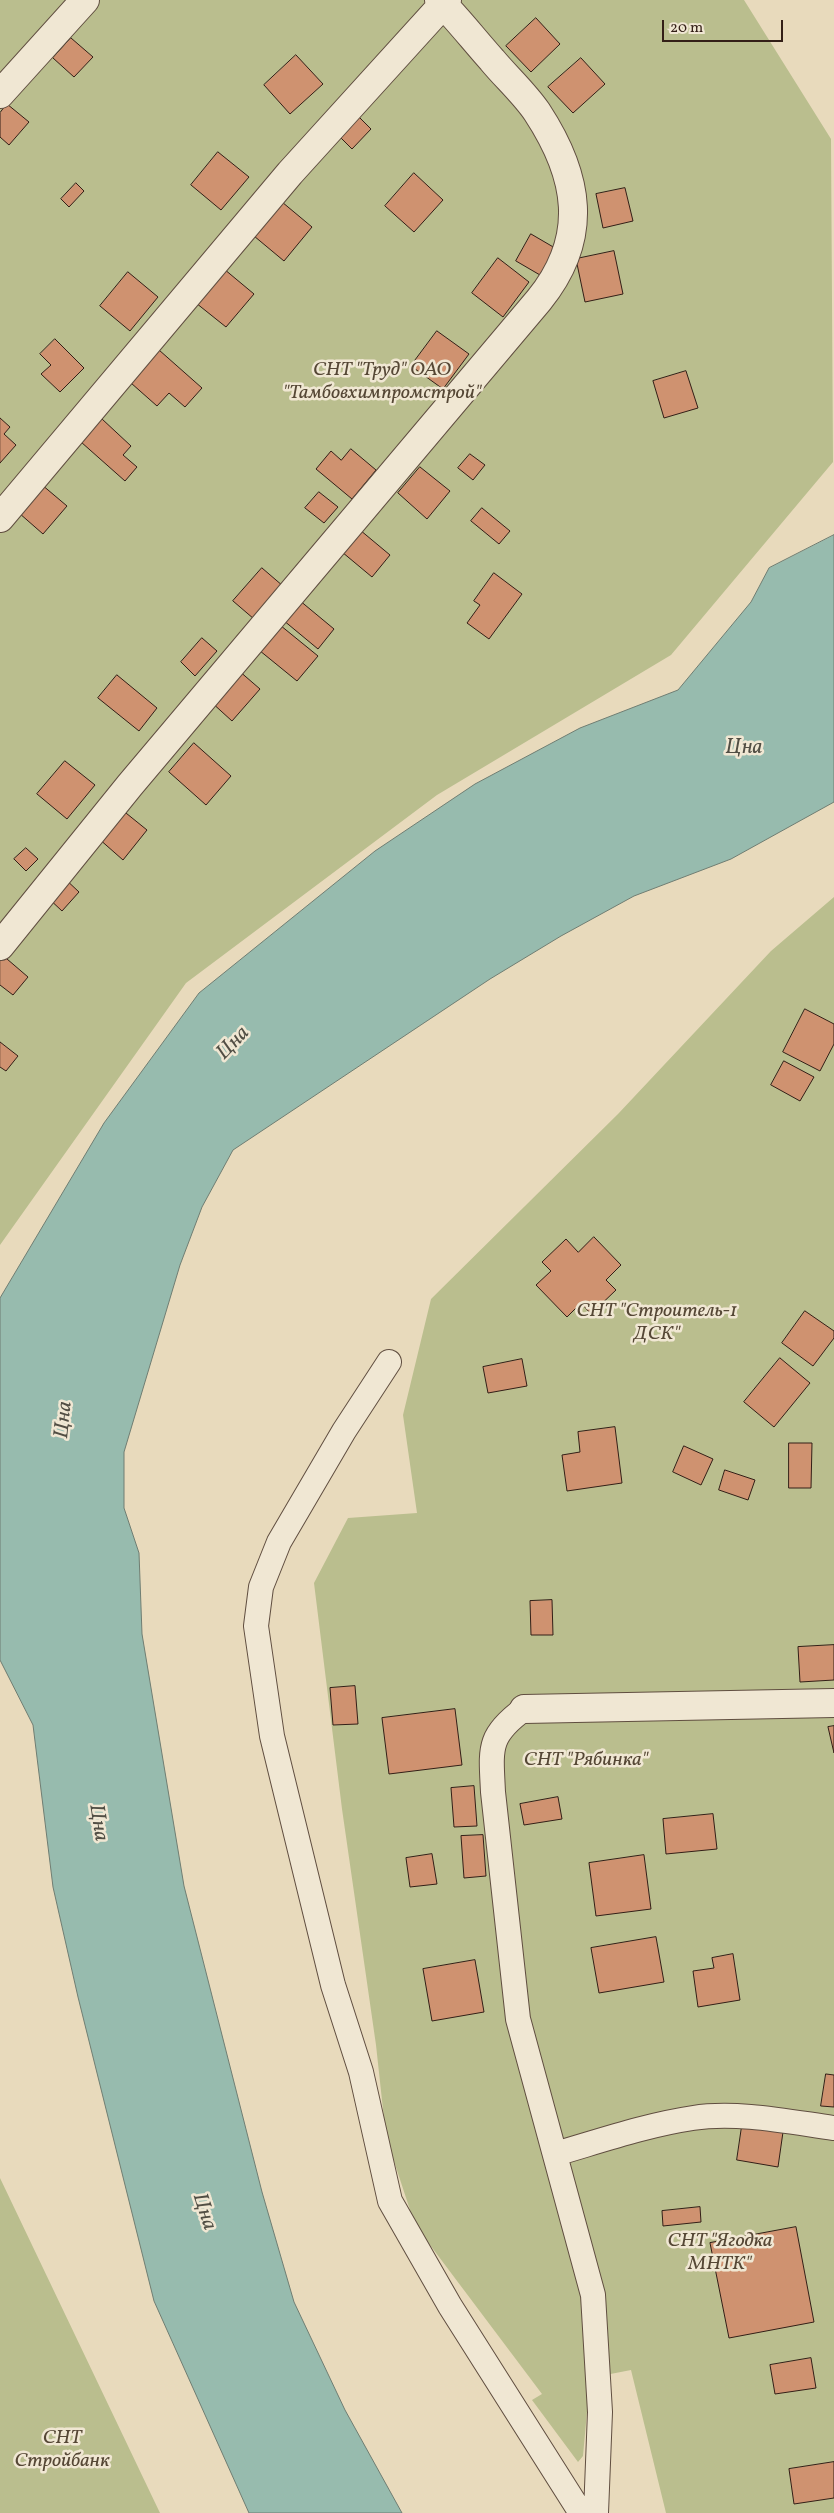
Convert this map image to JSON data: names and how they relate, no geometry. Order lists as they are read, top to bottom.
{
  "water": ["Цна"],
  "parks": [
    "СНТ \"Труд\" ОАО \"Тамбовхимпромстрой\"",
    "СНТ \"Строитель-1 ДСК\"",
    "СНТ \"Рябинка\"",
    "СНТ \"Ягодка МНТК\"",
    "СНТ Стройбанк"
  ],
  "scale_bar": "20 m"
}
